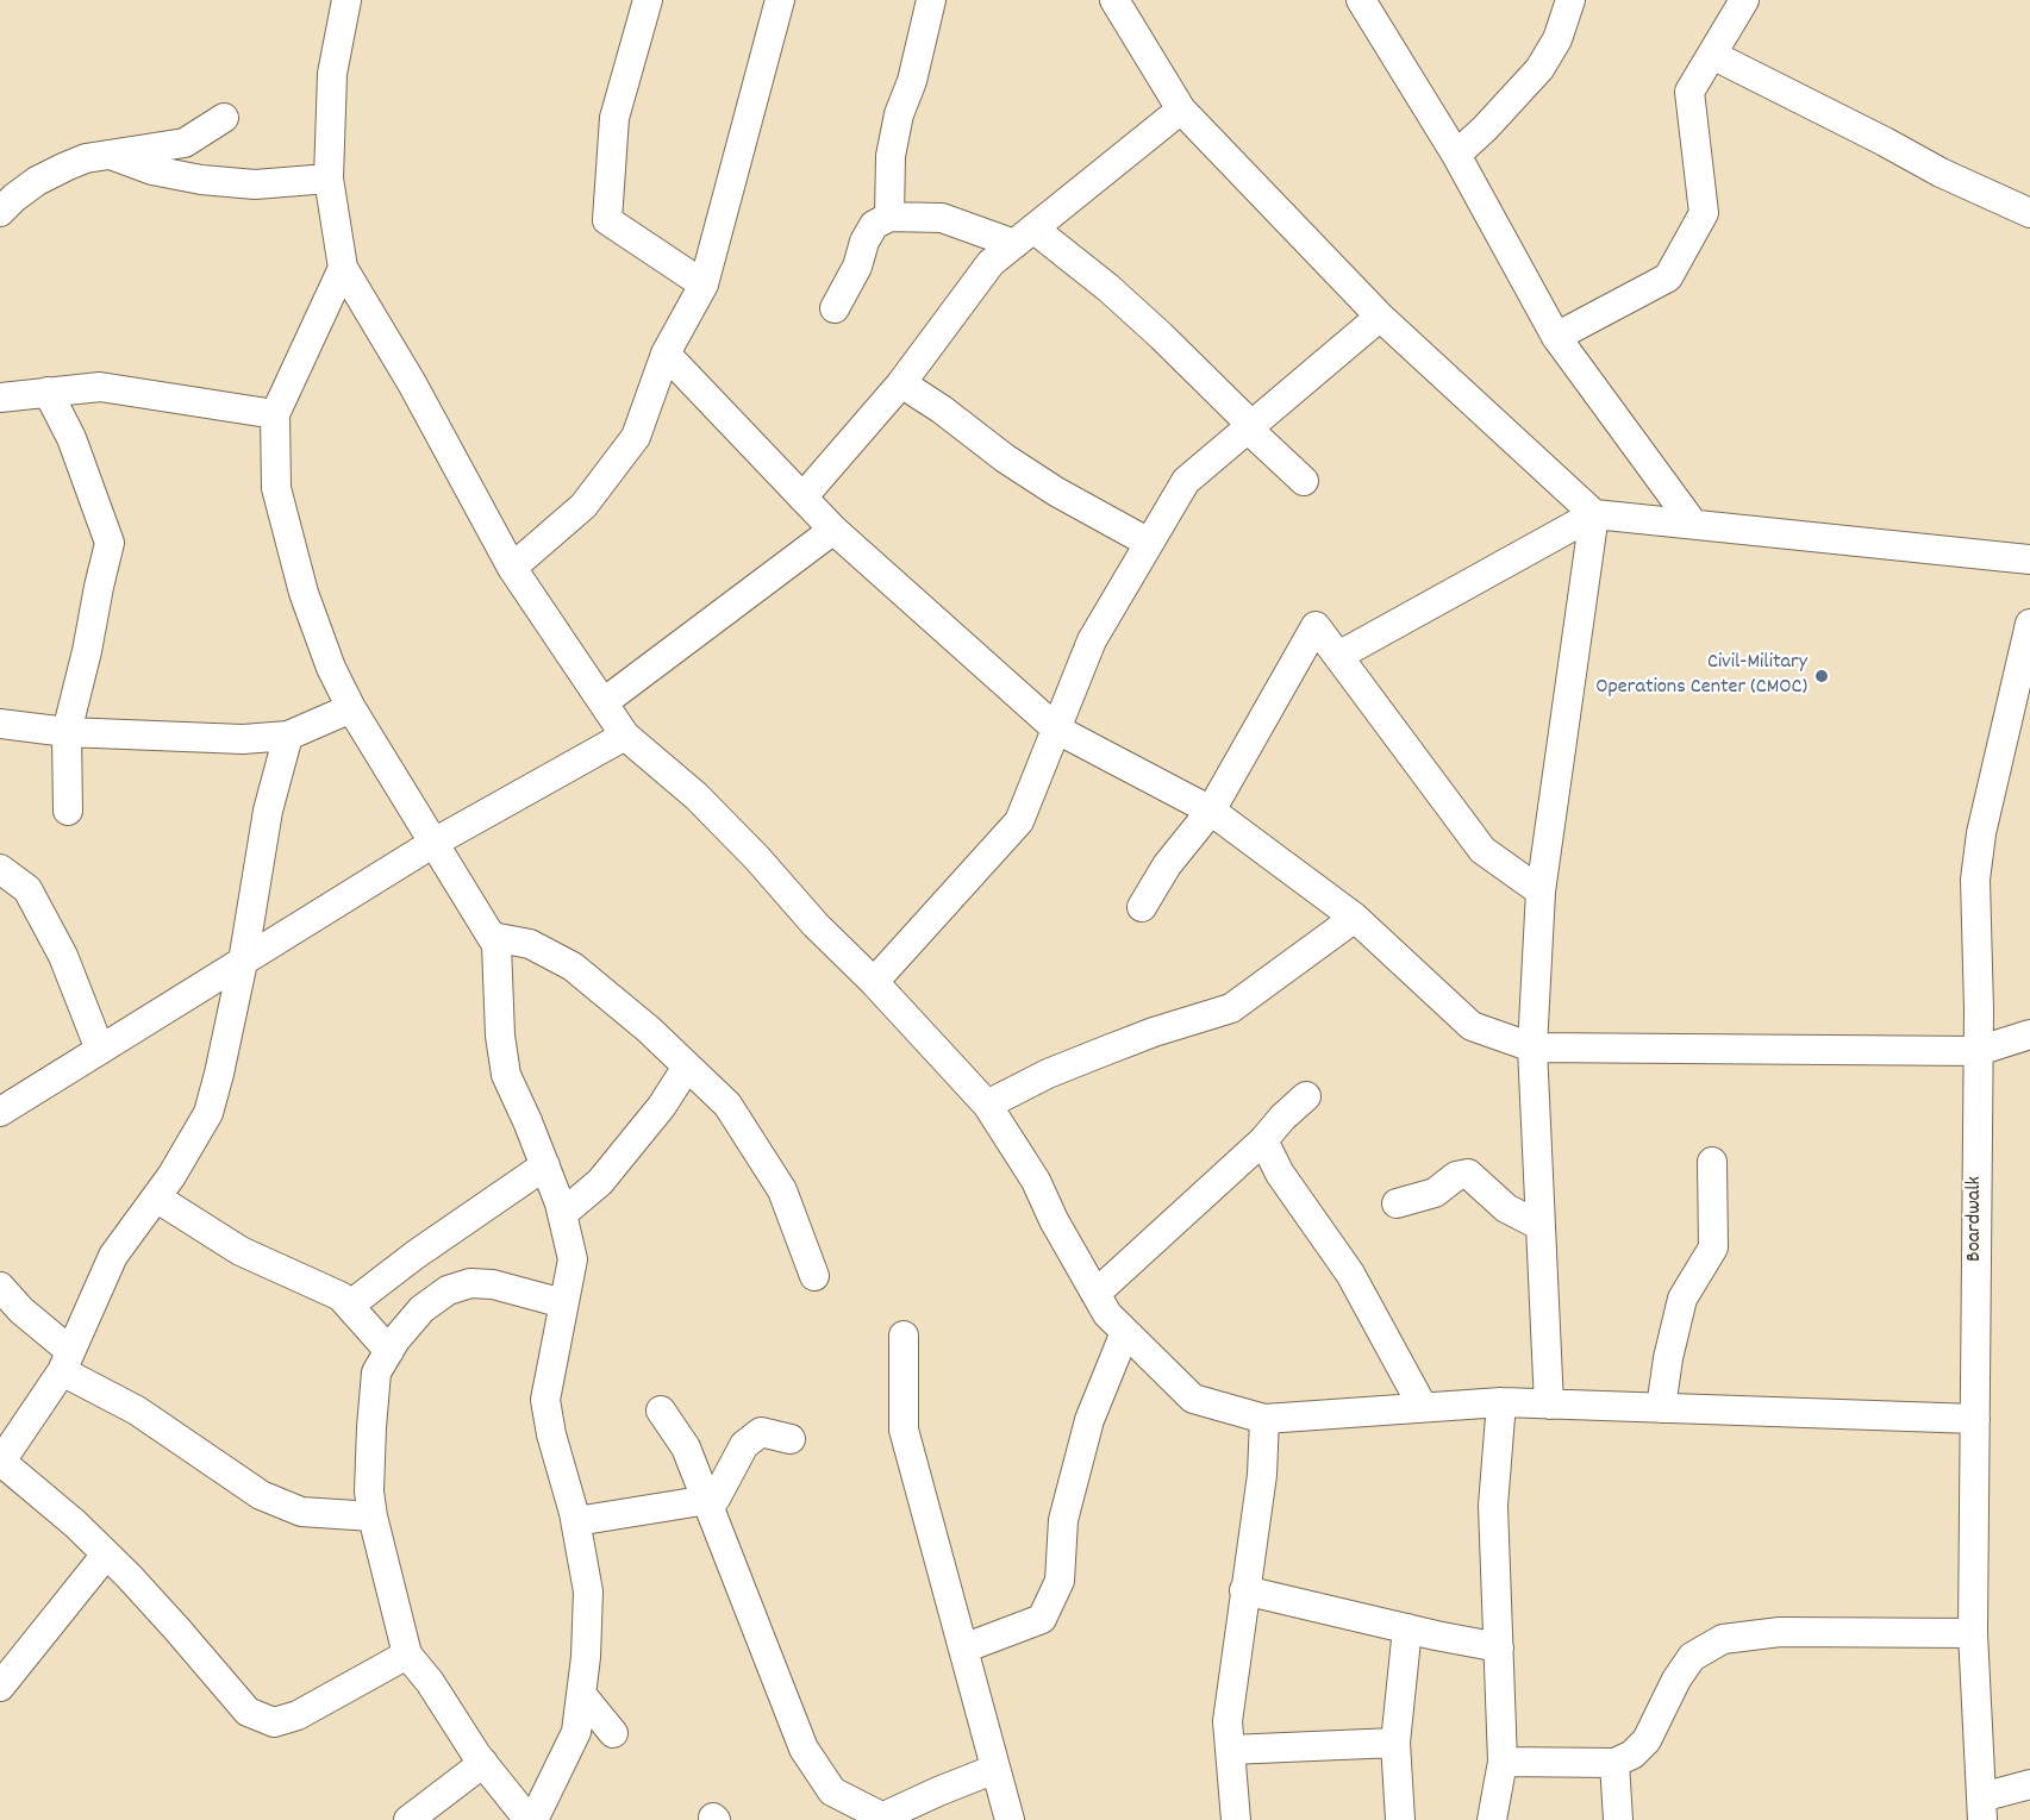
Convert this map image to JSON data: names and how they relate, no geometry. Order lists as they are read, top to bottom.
{
  "streets": {
    "street": ["Boardwalk"]
  },
  "places": ["Civil-Military Operations Center (CMOC)"]
}
